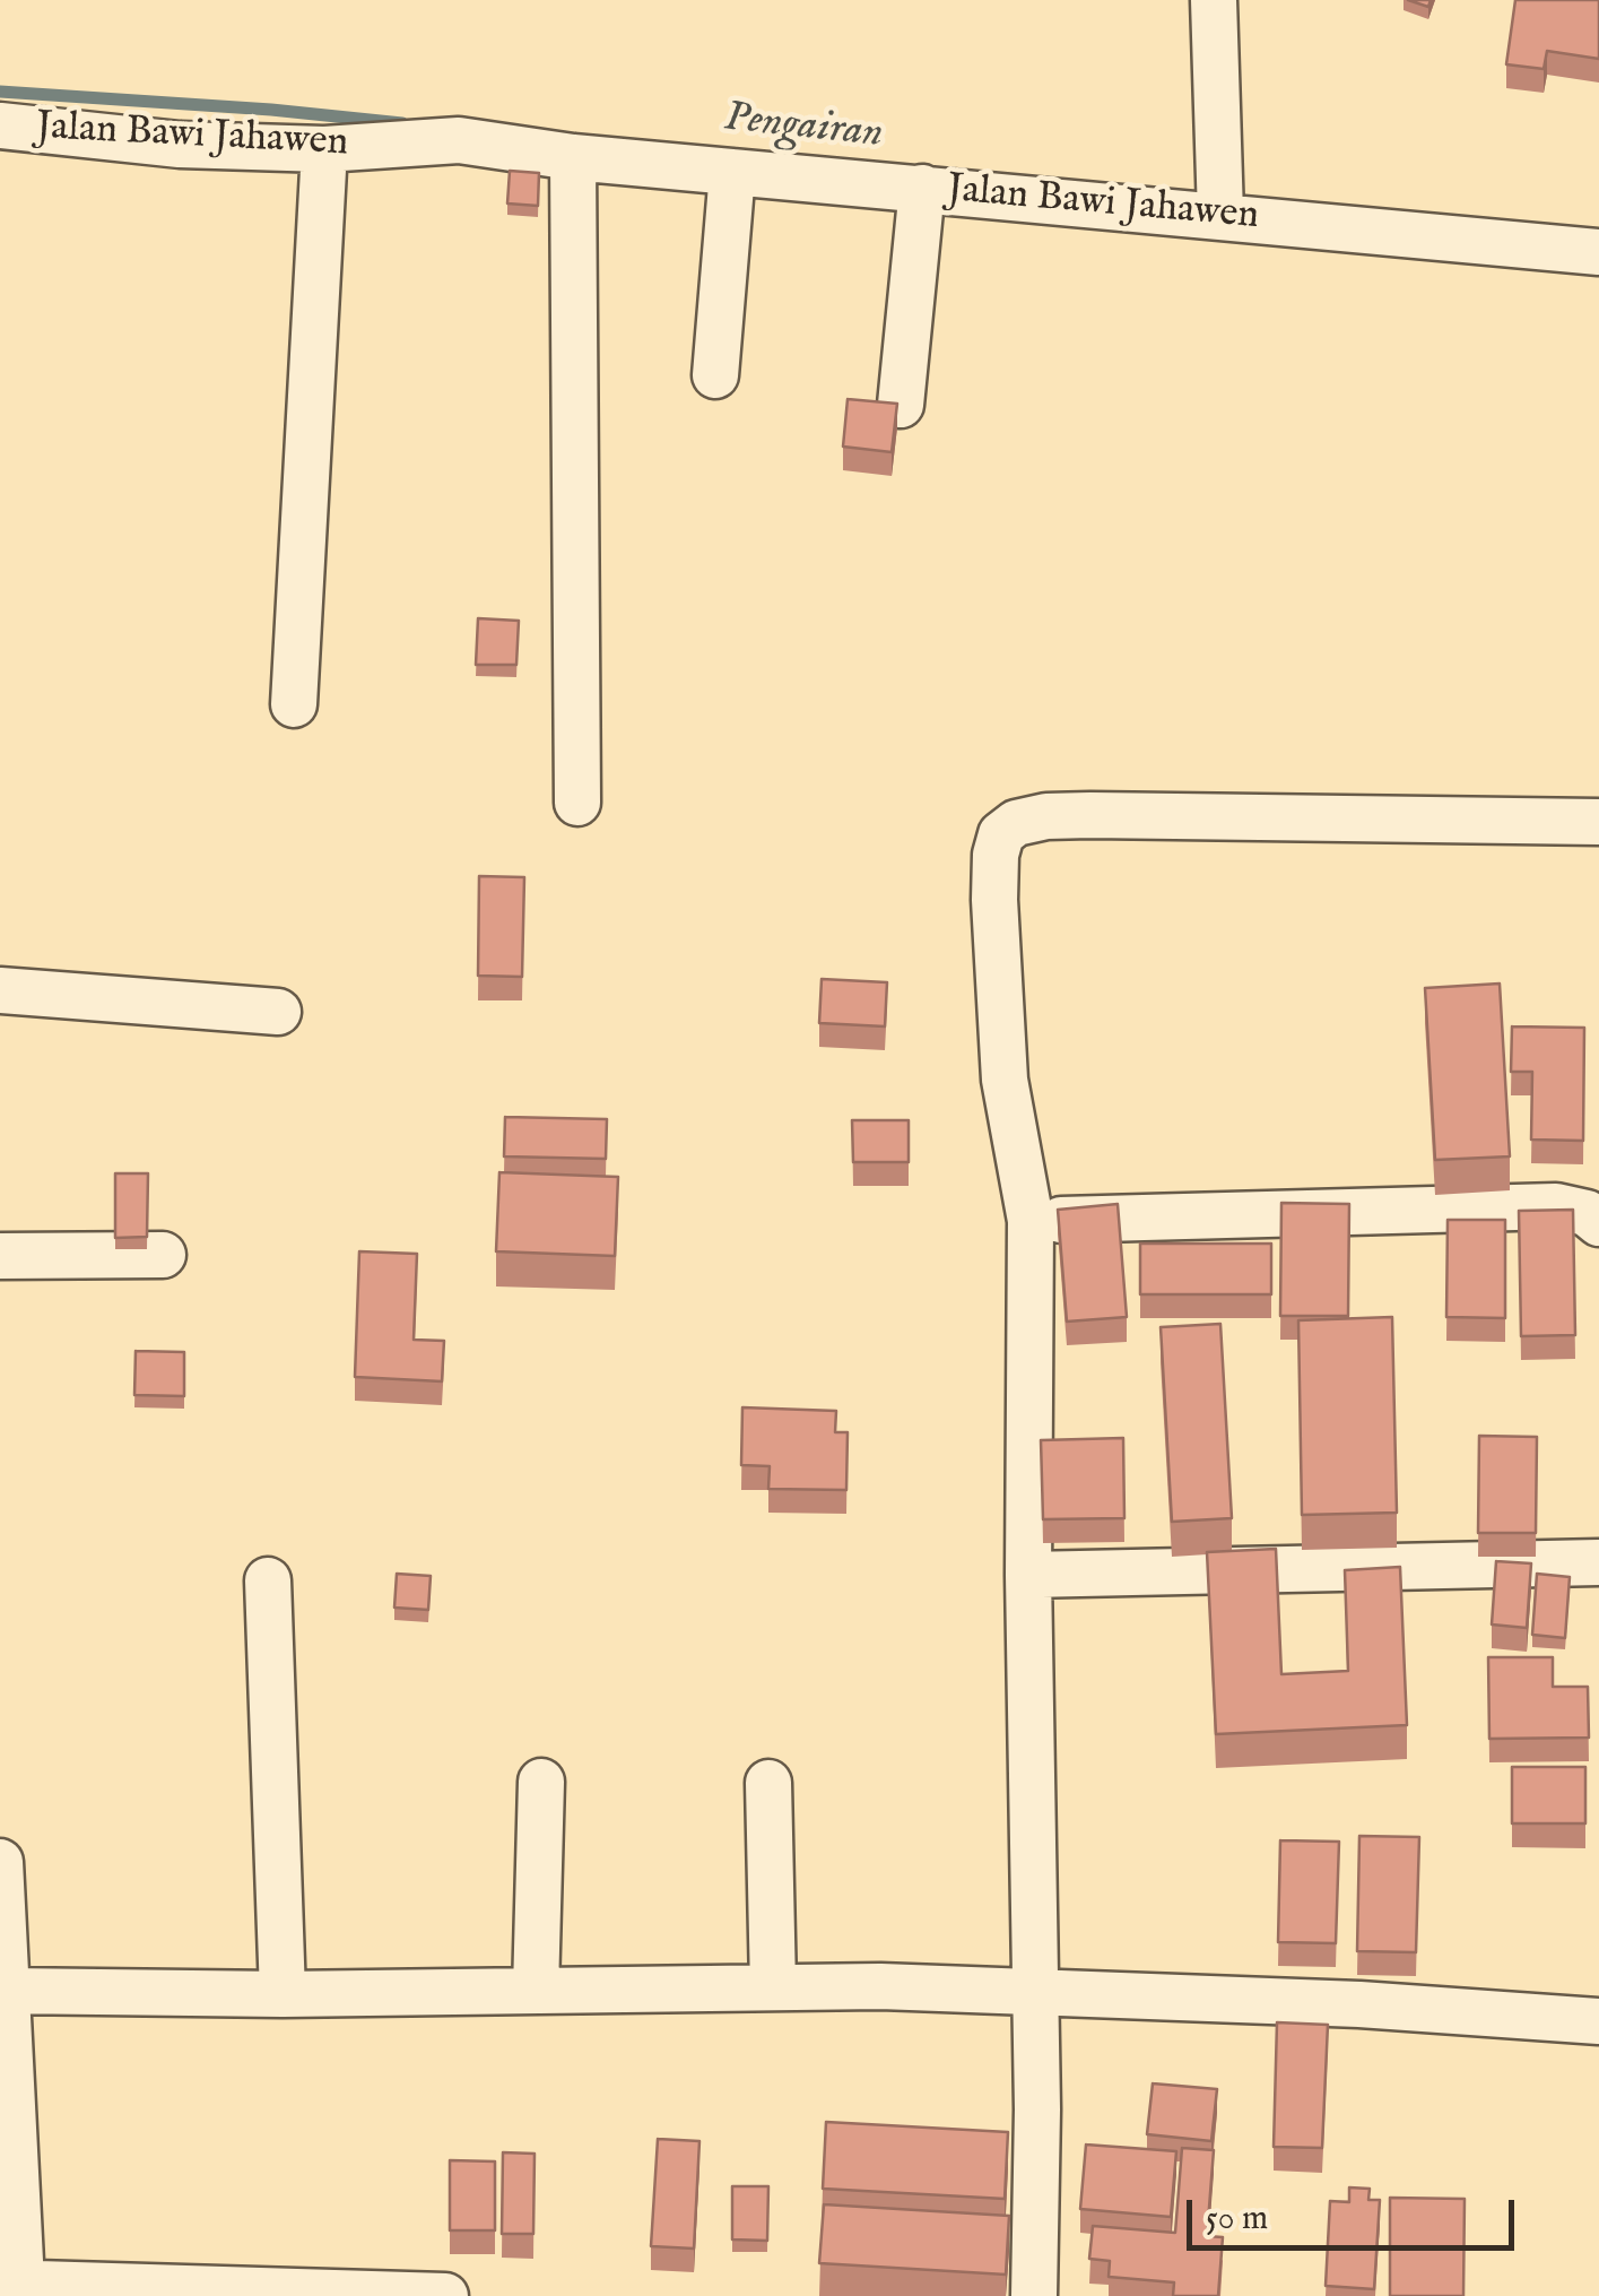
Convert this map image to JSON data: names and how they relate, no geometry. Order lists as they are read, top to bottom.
{
  "streets": {
    "street": ["Jalan Bawi Jahawen"]
  },
  "water": ["Pengairan"],
  "scale_bar": "50 m"
}
